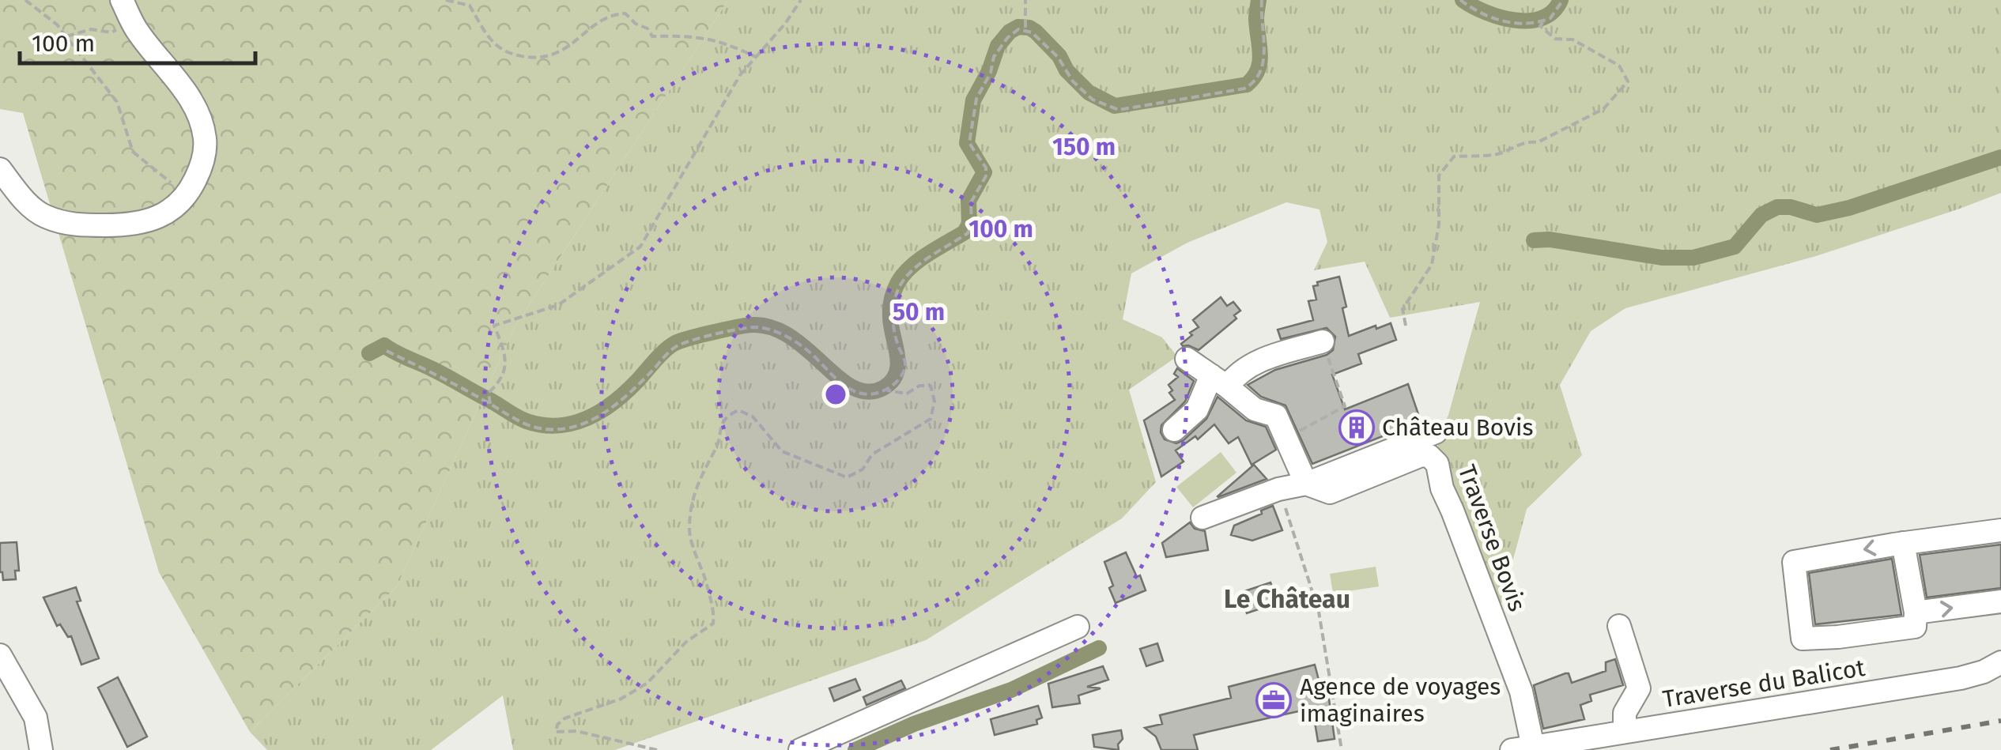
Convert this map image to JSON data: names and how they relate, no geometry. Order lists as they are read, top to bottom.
{
  "streets": {
    "street": ["Traverse Bovis", "Traverse du Balicot"]
  },
  "crossings": [
    ["Traverse Bovis", "Traverse du Balicot"]
  ],
  "districts": ["Le Château"],
  "places": {
    "building": ["Château Bovis"],
    "office": ["Agence de voyages imaginaires"]
  },
  "scale_bar": "100 m",
  "rings": ["150 m", "100 m", "50 m"]
}
